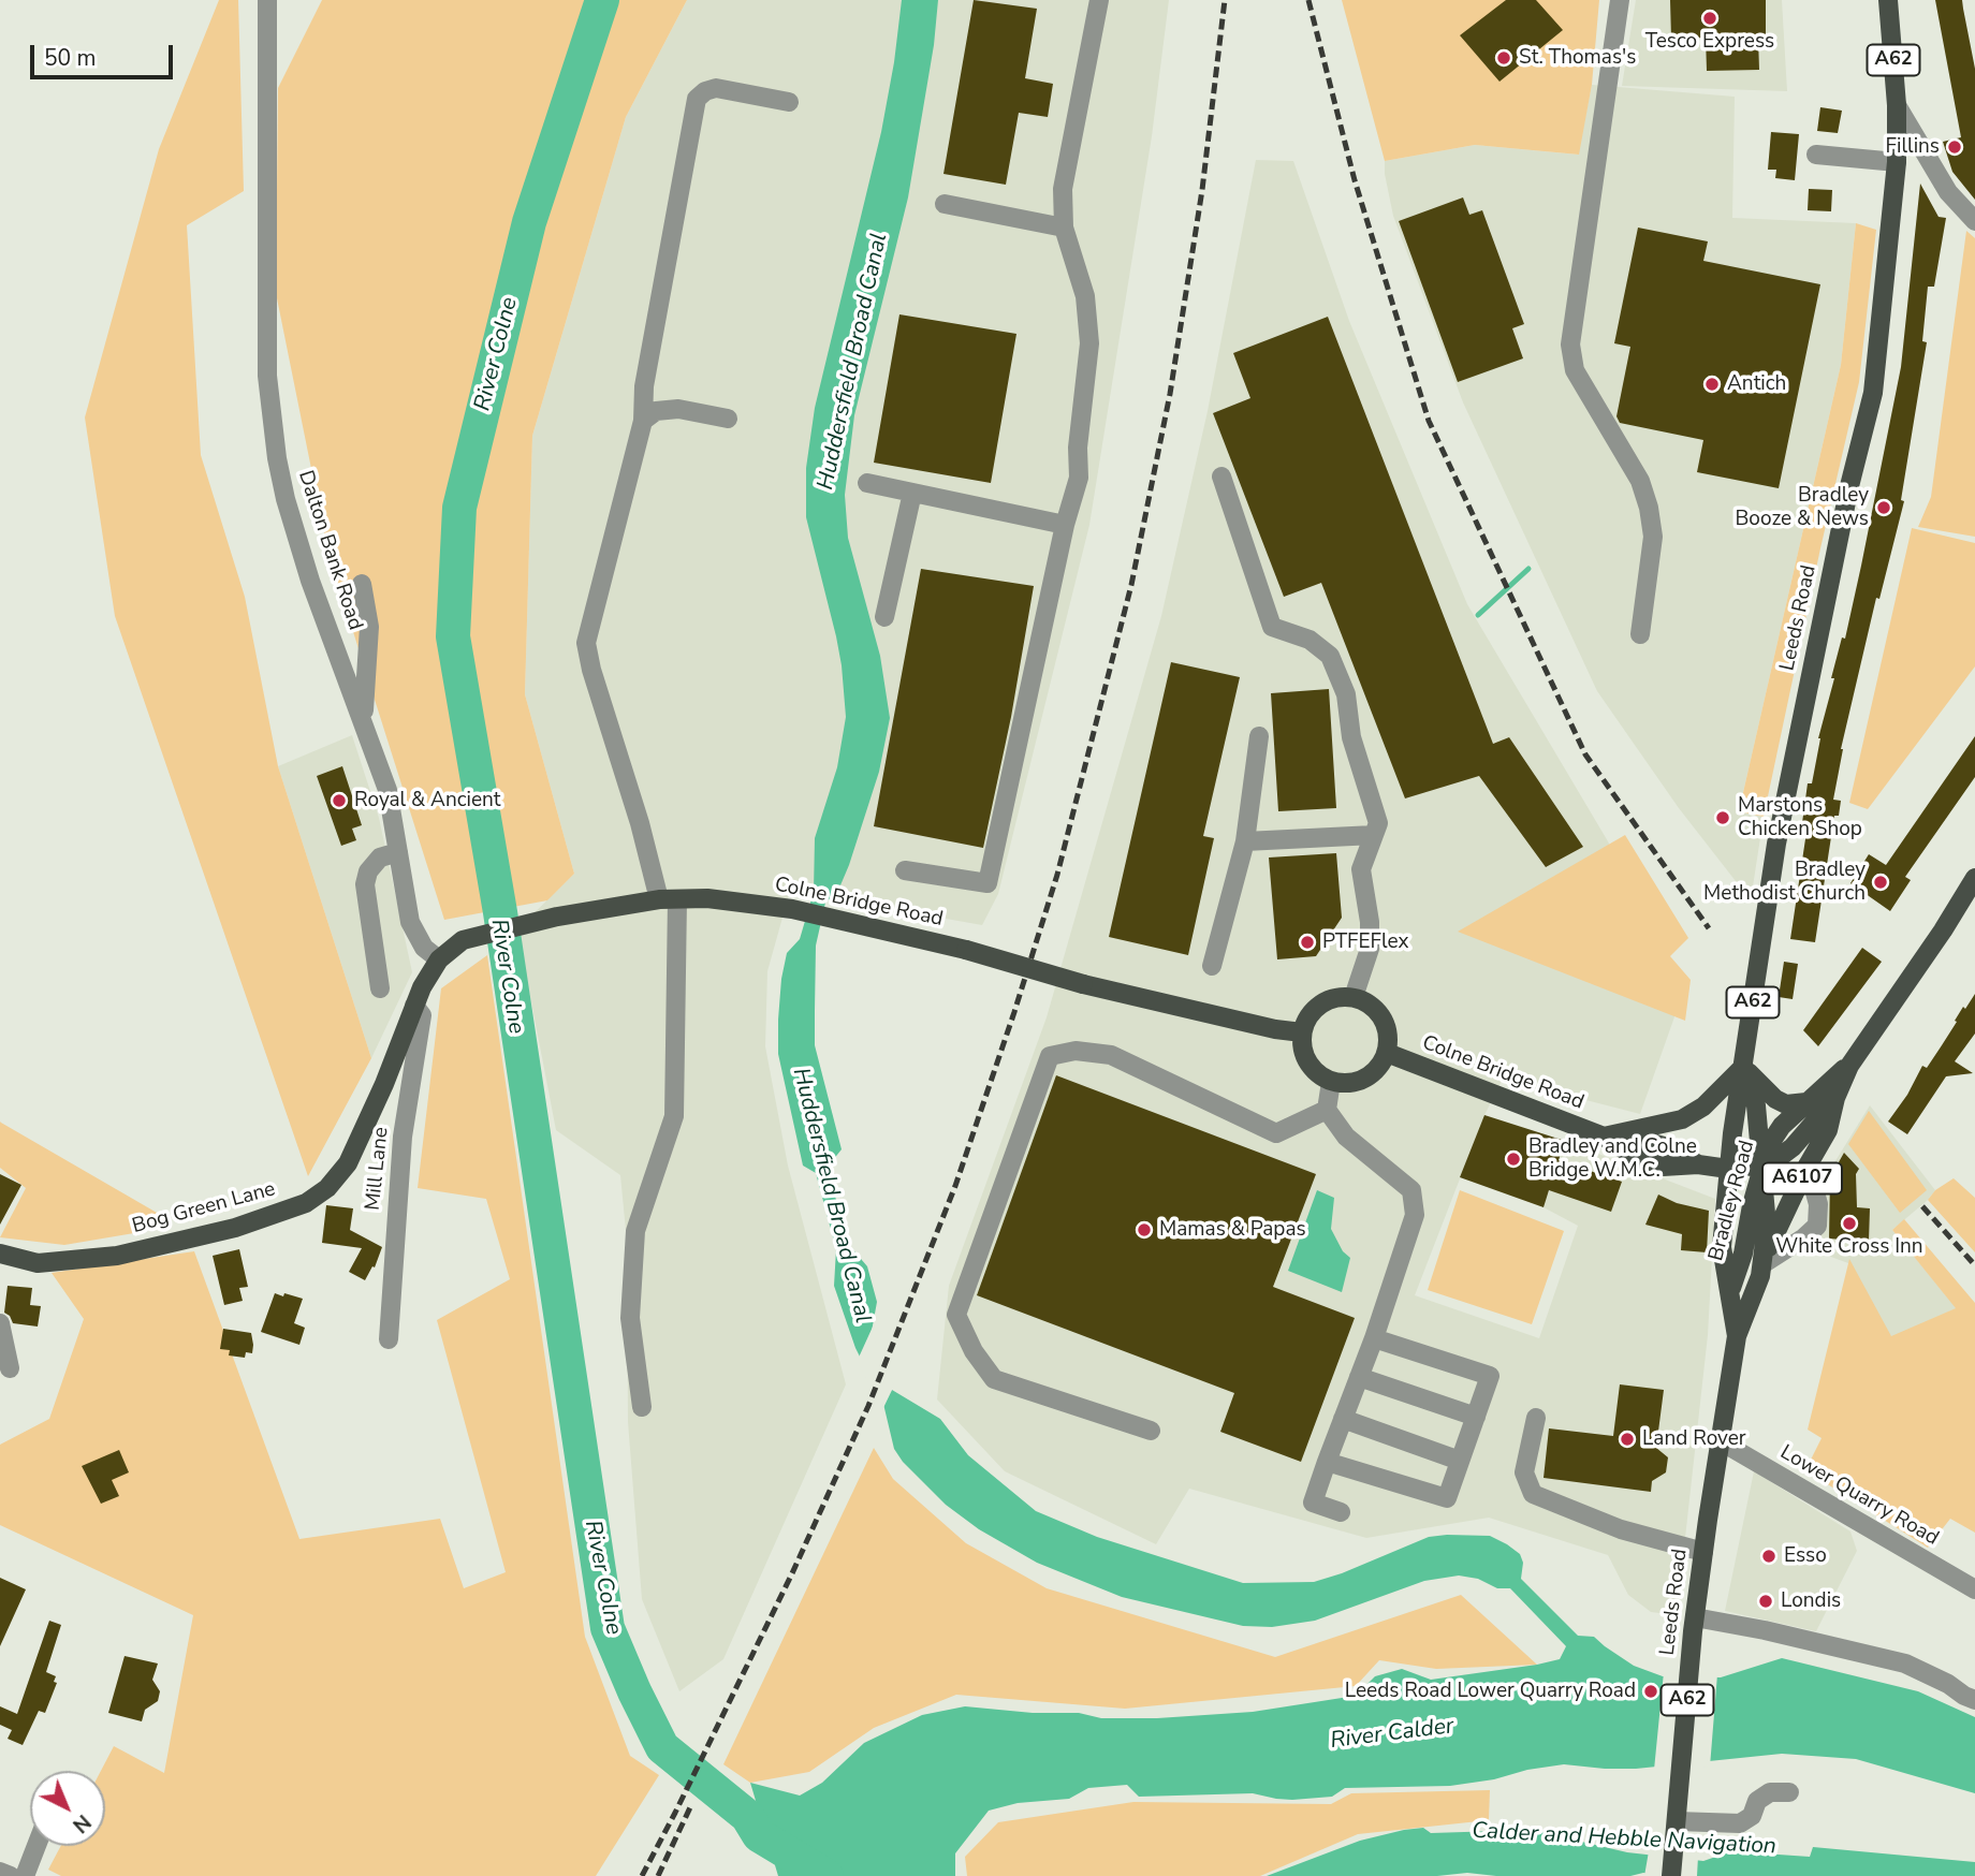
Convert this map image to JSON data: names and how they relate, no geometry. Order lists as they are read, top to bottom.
{
  "streets": {
    "main road": [
      "A62",
      "Leeds Road",
      "Colne Bridge Road",
      "A6107",
      "Bradley Road",
      "Bog Green Lane"
    ],
    "street": ["Dalton Bank Road", "Mill Lane", "Lower Quarry Road"]
  },
  "crossings": [
    ["Dalton Bank Road", "Colne Bridge Road"],
    ["Leeds Road", "Colne Bridge Road"],
    ["Leeds Road", "Bradley Road"],
    ["Leeds Road", "Lower Quarry Road"],
    ["Colne Bridge Road", "Bradley Road"],
    ["Colne Bridge Road", "Bog Green Lane"],
    ["Mill Lane", "Bog Green Lane"]
  ],
  "water": [
    "River Colne",
    "Huddersfield Broad Canal",
    "River Calder",
    "Calder and Hebble Navigation"
  ],
  "places": [
    "Tesco Express",
    "St. Thomas's",
    "Fillins",
    "Antich",
    "Bradley Booze & News",
    "Royal & Ancient",
    "Marstons Chicken Shop",
    "Bradley Methodist Church",
    "PTFEFlex",
    "Bradley and Colne Bridge W.M.C.",
    "White Cross Inn",
    "Mamas & Papas",
    "Land Rover",
    "Esso",
    "Londis",
    "Leeds Road Lower Quarry Road"
  ],
  "scale_bar": "50 m",
  "north": "bottom right"
}
